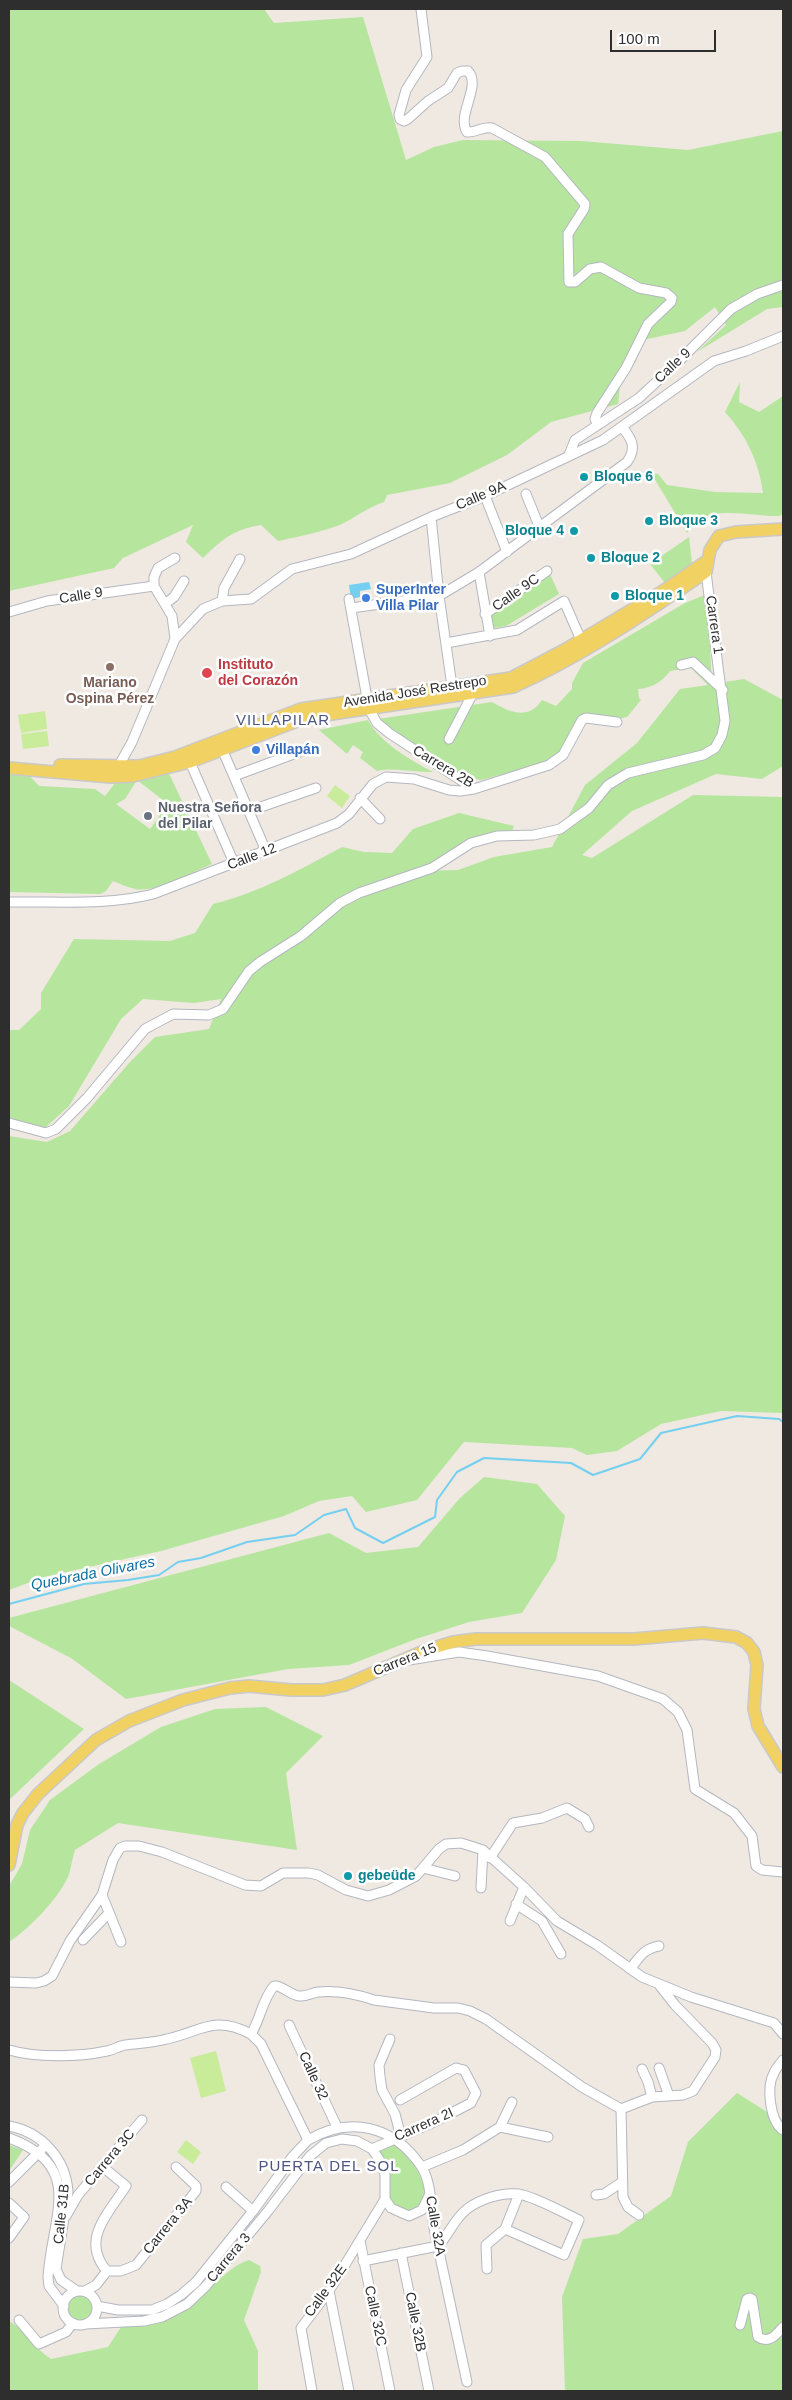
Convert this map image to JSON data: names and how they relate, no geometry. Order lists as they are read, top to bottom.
{
  "streets": {
    "main road": ["Carrera 1", "Avenida José Restrepo", "Carrera 15"],
    "street": [
      "Calle 9",
      "Calle 9A",
      "Calle 9C",
      "Carrera 2B",
      "Calle 12",
      "Calle 32",
      "Carrera 2I",
      "Carrera 3C",
      "Calle 31B",
      "Carrera 3A",
      "Calle 32A",
      "Carrera 3",
      "Calle 32E",
      "Calle 32C",
      "Calle 32B"
    ]
  },
  "crossings": [
    ["Calle 9", "Calle 9A"],
    ["Carrera 1", "Avenida José Restrepo"],
    ["Avenida José Restrepo", "Carrera 2B"],
    ["Carrera 2B", "Calle 12"],
    ["Calle 32", "Calle 32A"],
    ["Calle 32", "Carrera 3"],
    ["Carrera 2I", "Calle 32A"],
    ["Carrera 2I", "Carrera 3"],
    ["Carrera 3C", "Calle 31B"],
    ["Calle 31B", "Carrera 3"],
    ["Calle 32A", "Carrera 3"],
    ["Calle 32E", "Calle 32C"]
  ],
  "districts": ["VILLAPILAR", "PUERTA DEL SOL"],
  "water": ["Quebrada Olivares"],
  "places": [
    "Bloque 6",
    "Bloque 3",
    "Bloque 4",
    "Bloque 2",
    "Bloque 1",
    "SuperInter Villa Pilar",
    "Mariano Ospina Pérez",
    "Instituto del Corazón",
    "Villapán",
    "Nuestra Señora del Pilar",
    "gebeüde"
  ],
  "scale_bar": "100 m"
}
